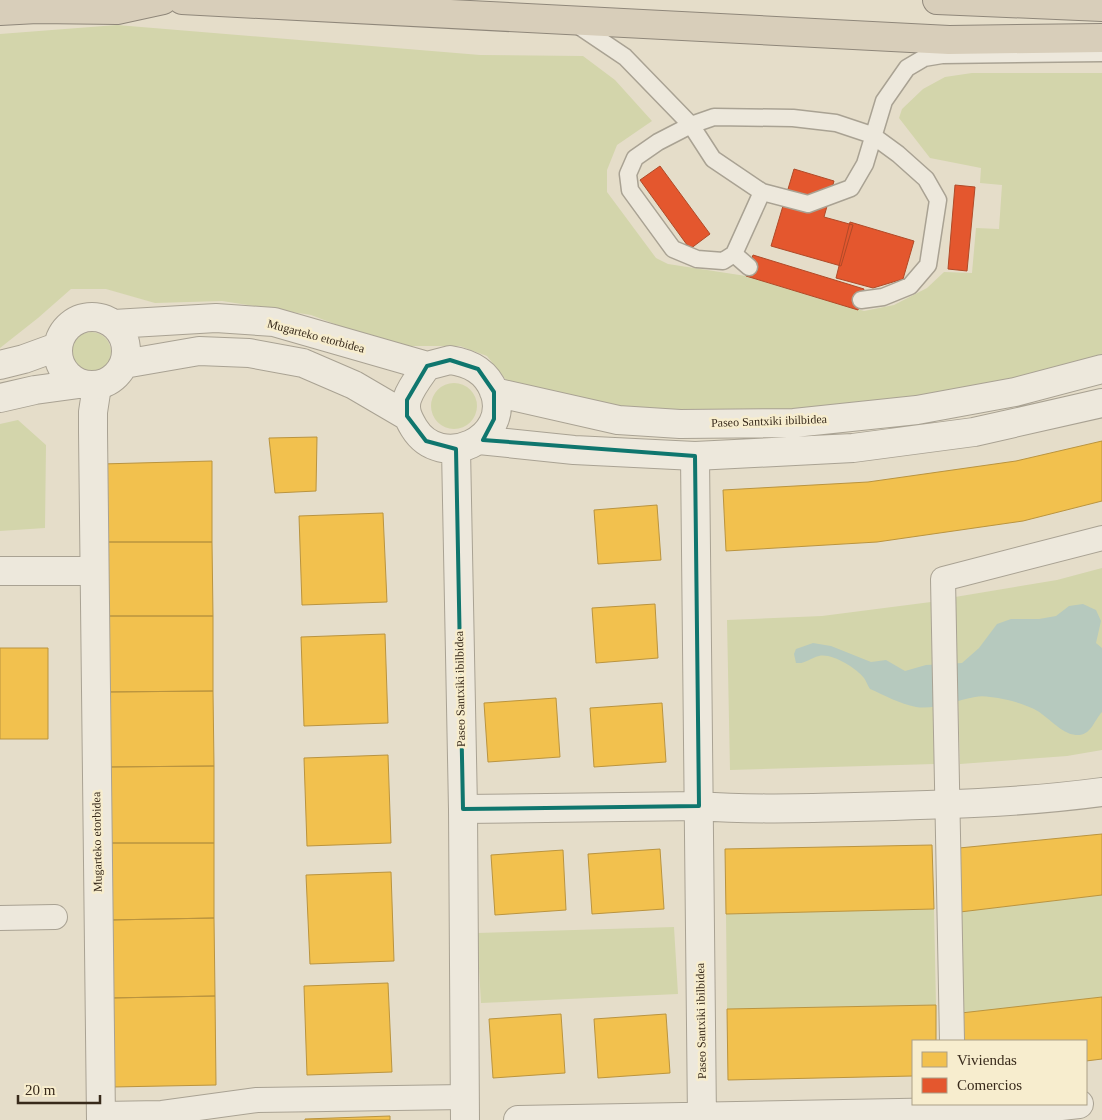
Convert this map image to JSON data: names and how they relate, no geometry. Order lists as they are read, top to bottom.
{
  "streets": {
    "street": ["Mugarteko etorbidea", "Paseo Santxiki ibilbidea"]
  },
  "crossings": [
    ["Mugarteko etorbidea", "Paseo Santxiki ibilbidea"]
  ],
  "legend": ["Viviendas", "Comercios"],
  "scale_bar": "20 m"
}
